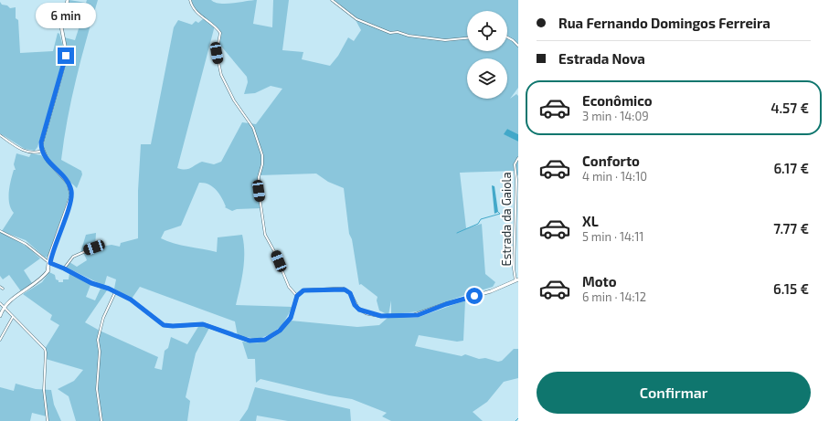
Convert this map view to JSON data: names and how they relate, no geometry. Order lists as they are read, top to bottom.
{
  "streets": {
    "street": ["Estrada da Gaiola"]
  },
  "page": {
    "banner": ["Rua Fernando Domingos Ferreira", "Estrada Nova"],
    "bubble": "6 min",
    "list": [
      {
        "name": "Econômico",
        "note": "3 min · 14:09",
        "value": "4.57 €"
      },
      {
        "name": "Conforto",
        "note": "4 min · 14:10",
        "value": "6.17 €"
      },
      {
        "name": "XL",
        "note": "5 min · 14:11",
        "value": "7.77 €"
      },
      {
        "name": "Moto",
        "note": "6 min · 14:12",
        "value": "6.15 €"
      }
    ],
    "buttons": "Confirmar"
  }
}
